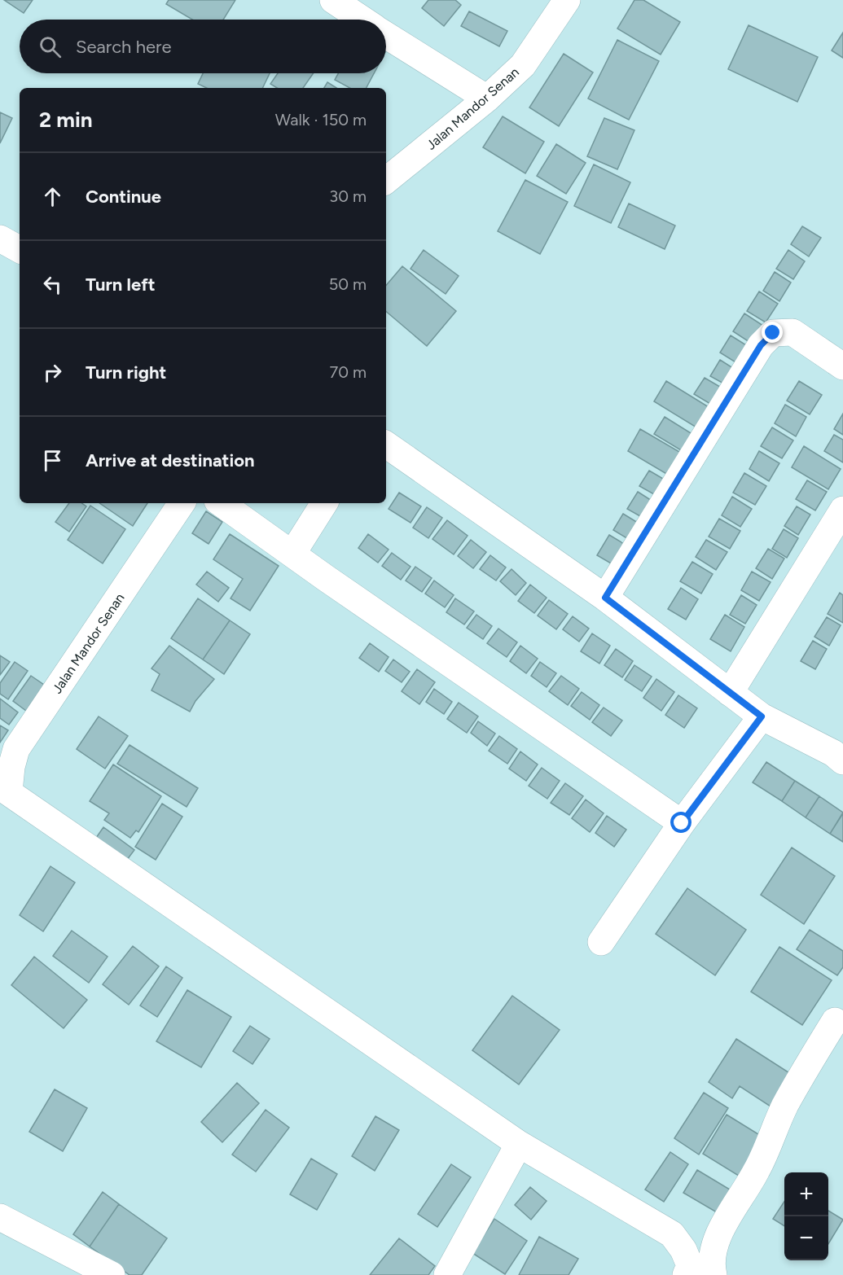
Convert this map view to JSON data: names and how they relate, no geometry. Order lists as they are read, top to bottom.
{
  "streets": {
    "street": ["Jalan Mandor Senan"]
  },
  "page": {
    "search": "Search here",
    "heading": ["2 min", "Walk · 150 m"],
    "list": [
      ["Continue", "30 m"],
      ["Turn left", "50 m"],
      ["Turn right", "70 m"],
      "Arrive at destination"
    ],
    "map_buttons": ["+", "−"]
  }
}
